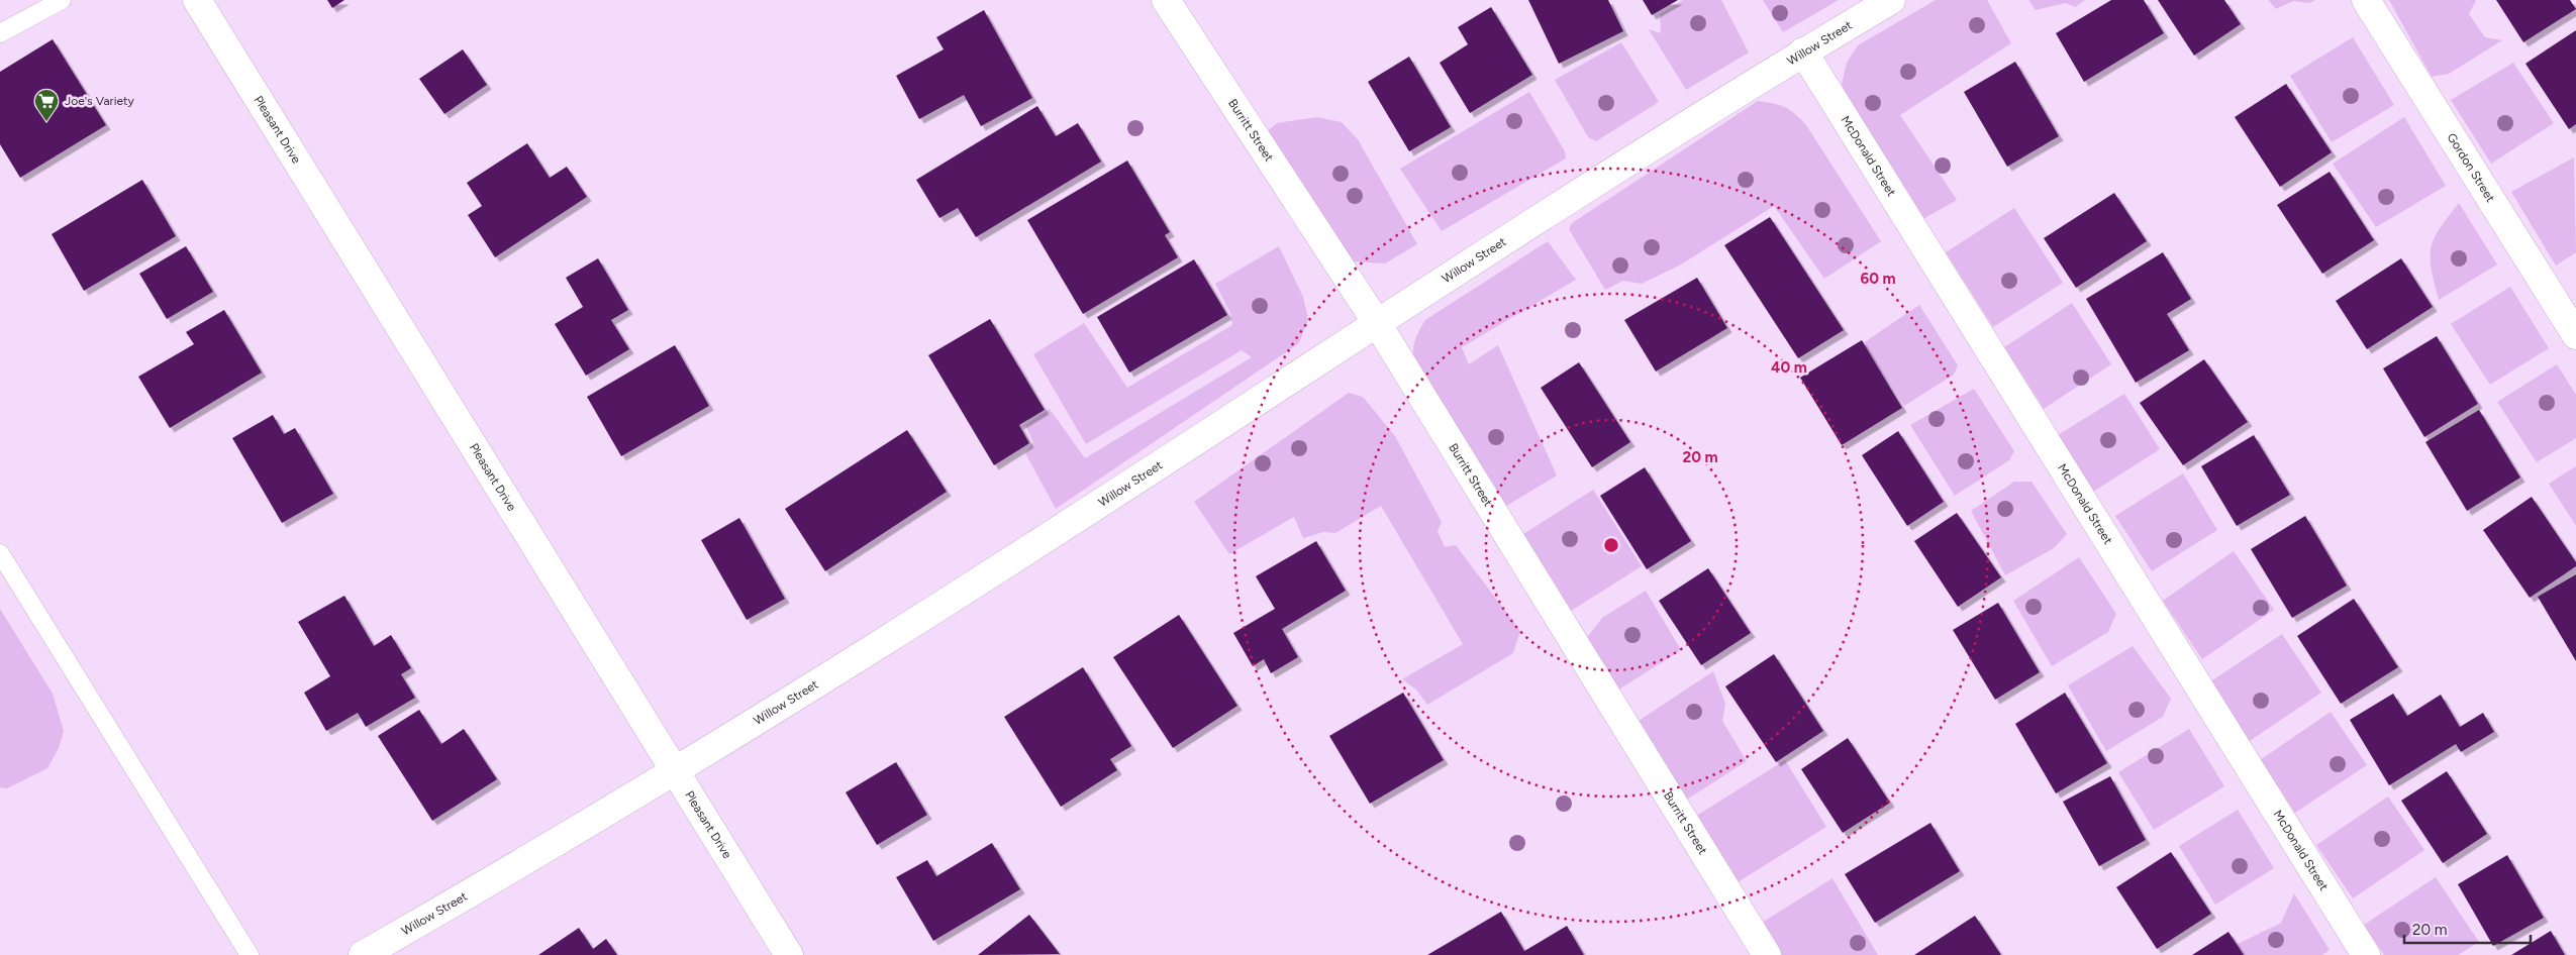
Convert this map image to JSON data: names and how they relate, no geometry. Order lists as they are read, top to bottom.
{
  "streets": {
    "street": [
      "Willow Street",
      "Pleasant Drive",
      "Burritt Street",
      "McDonald Street",
      "Gordon Street"
    ]
  },
  "crossings": [
    ["Willow Street", "Pleasant Drive"],
    ["Willow Street", "Burritt Street"],
    ["Willow Street", "McDonald Street"]
  ],
  "places": {
    "supermarket": ["Joe's Variety"]
  },
  "scale_bar": "20 m",
  "rings": ["60 m", "40 m", "20 m"]
}
